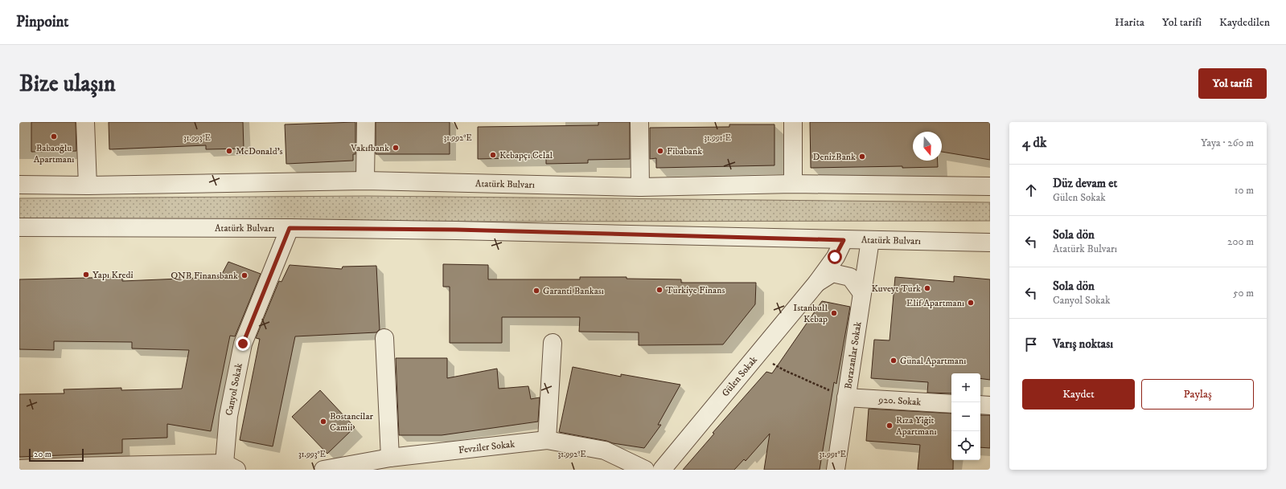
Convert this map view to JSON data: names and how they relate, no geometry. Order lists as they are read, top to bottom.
{
  "streets": {
    "street": [
      "Atatürk Bulvarı",
      "Borazanlar Sokak",
      "Gülen Sokak",
      "Canyol Sokak",
      "920. Sokak",
      "Fevziler Sokak"
    ]
  },
  "crossings": [
    ["Atatürk Bulvarı", "Borazanlar Sokak"],
    ["Atatürk Bulvarı", "Gülen Sokak"],
    ["Atatürk Bulvarı", "Canyol Sokak"],
    ["Borazanlar Sokak", "Gülen Sokak"],
    ["Borazanlar Sokak", "920. Sokak"]
  ],
  "places": [
    "Babaoğlu Apartmanı",
    "Vakıfbank",
    "McDonald's",
    "Fibabank",
    "Kebapçı Celal",
    "DenizBank",
    "Yapı Kredi",
    "QNB Finansbank",
    "Kuveyt Türk",
    "Türkiye Finans",
    "Garanti Bankası",
    "Elif Apartmanı",
    "Istanbull Kebap",
    "Günal Apartmanı",
    "Bostancilar Camii",
    "Rıza Yiğit Apartmanı"
  ],
  "scale_bar": "20 m",
  "north": "bottom",
  "page": {
    "header": "Pinpoint",
    "nav": ["Harita", "Yol tarifi", "Kaydedilen"],
    "buttons": [
      "Yol tarifi",
      ["Kaydet", "Paylaş"]
    ],
    "title": "Bize ulaşın",
    "heading": ["4 dk", "Yaya · 260 m"],
    "list": [
      ["Düz devam et", "Gülen Sokak", "10 m"],
      ["Sola dön", "Atatürk Bulvarı", "200 m"],
      ["Sola dön", "Canyol Sokak", "50 m"],
      "Varış noktası"
    ],
    "map_buttons": ["+", "−"],
    "scale": "20 m"
  },
  "coordinates": ["31.993°E", "31.992°E", "31.991°E"]
}
